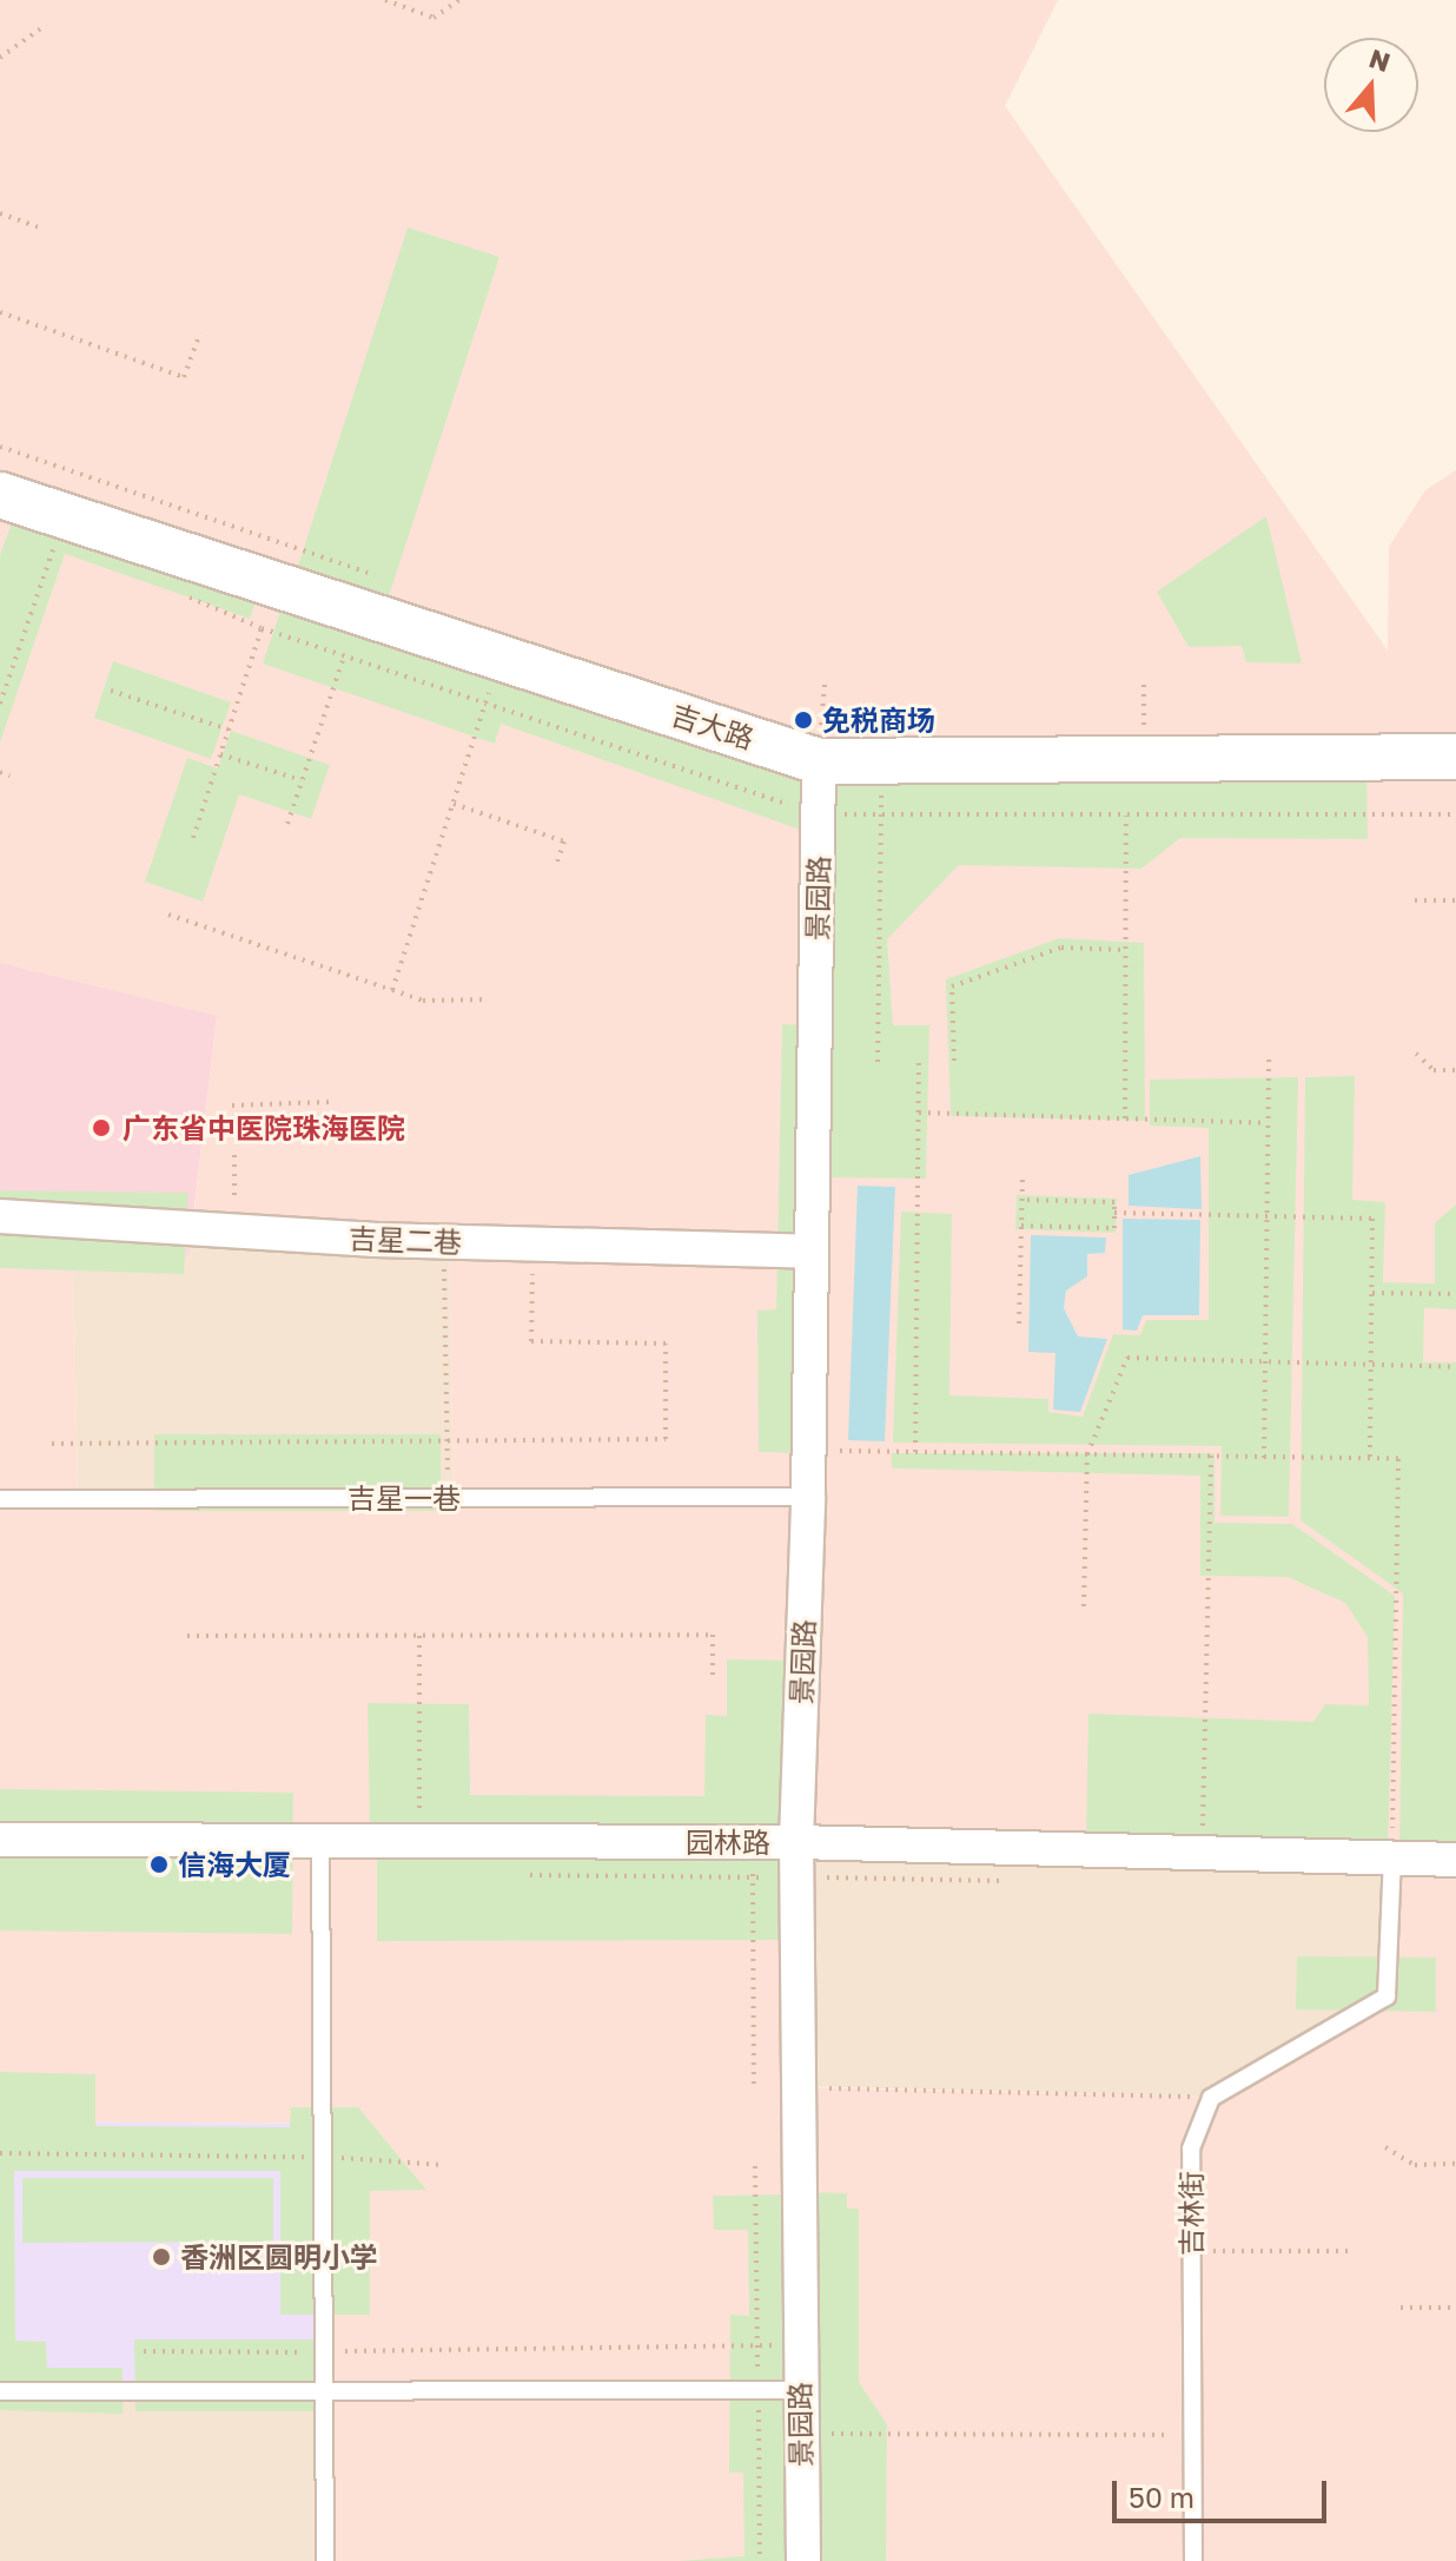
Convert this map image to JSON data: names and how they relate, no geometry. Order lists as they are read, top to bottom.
{
  "streets": {
    "main road": ["吉大路"],
    "street": ["景园路", "吉星二巷", "园林路"],
    "lane": ["吉星一巷", "吉林街"]
  },
  "crossings": [
    ["吉大路", "景园路"],
    ["景园路", "吉星二巷"],
    ["景园路", "吉星一巷"],
    ["景园路", "园林路"]
  ],
  "places": [
    "免税商场",
    "广东省中医院珠海医院",
    "信海大厦",
    "香洲区圆明小学"
  ],
  "scale_bar": "50 m",
  "north": "top"
}
